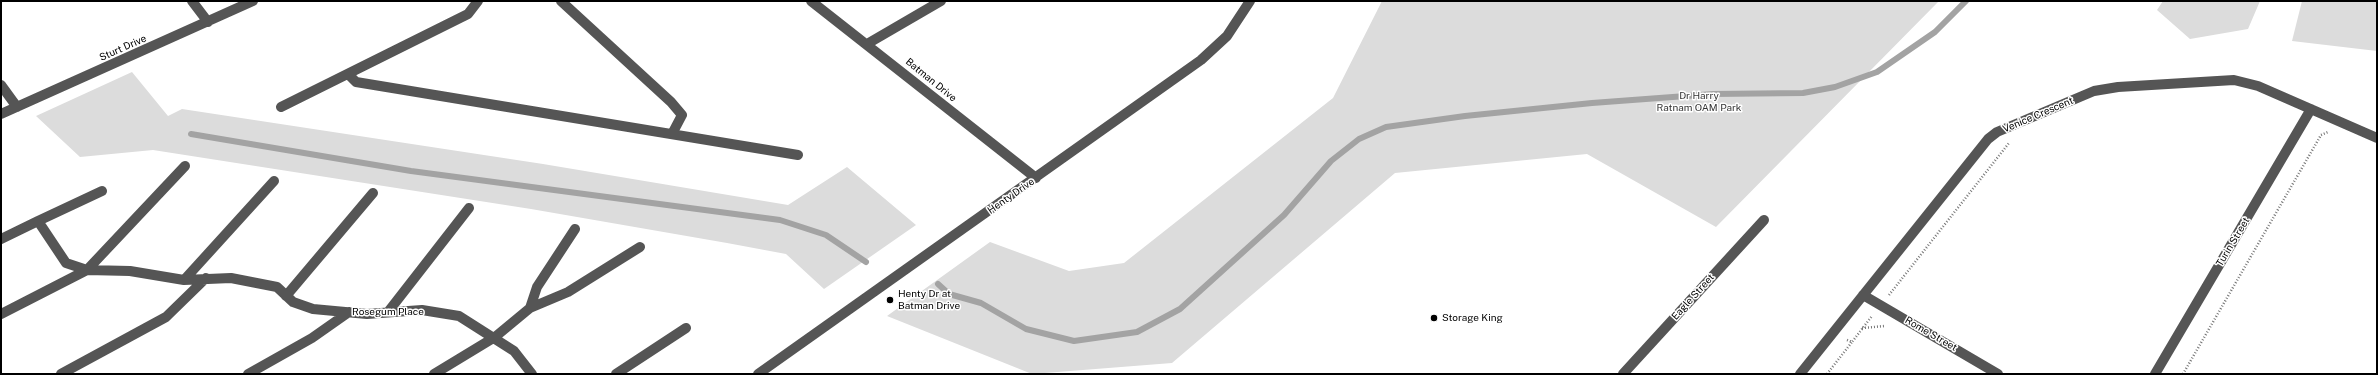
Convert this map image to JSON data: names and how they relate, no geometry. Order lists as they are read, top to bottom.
{
  "streets": {
    "street": [
      "Sturt Drive",
      "Batman Drive",
      "Venice Crescent",
      "Henty Drive",
      "Turin Street",
      "Eagle Street",
      "Rosegum Place",
      "Rome Street"
    ]
  },
  "crossings": [
    ["Batman Drive", "Henty Drive"],
    ["Venice Crescent", "Turin Street"],
    ["Venice Crescent", "Rome Street"]
  ],
  "parks": ["Dr Harry Ratnam OAM Park"],
  "places": ["Henty Dr at Batman Drive", "Storage King"]
}
